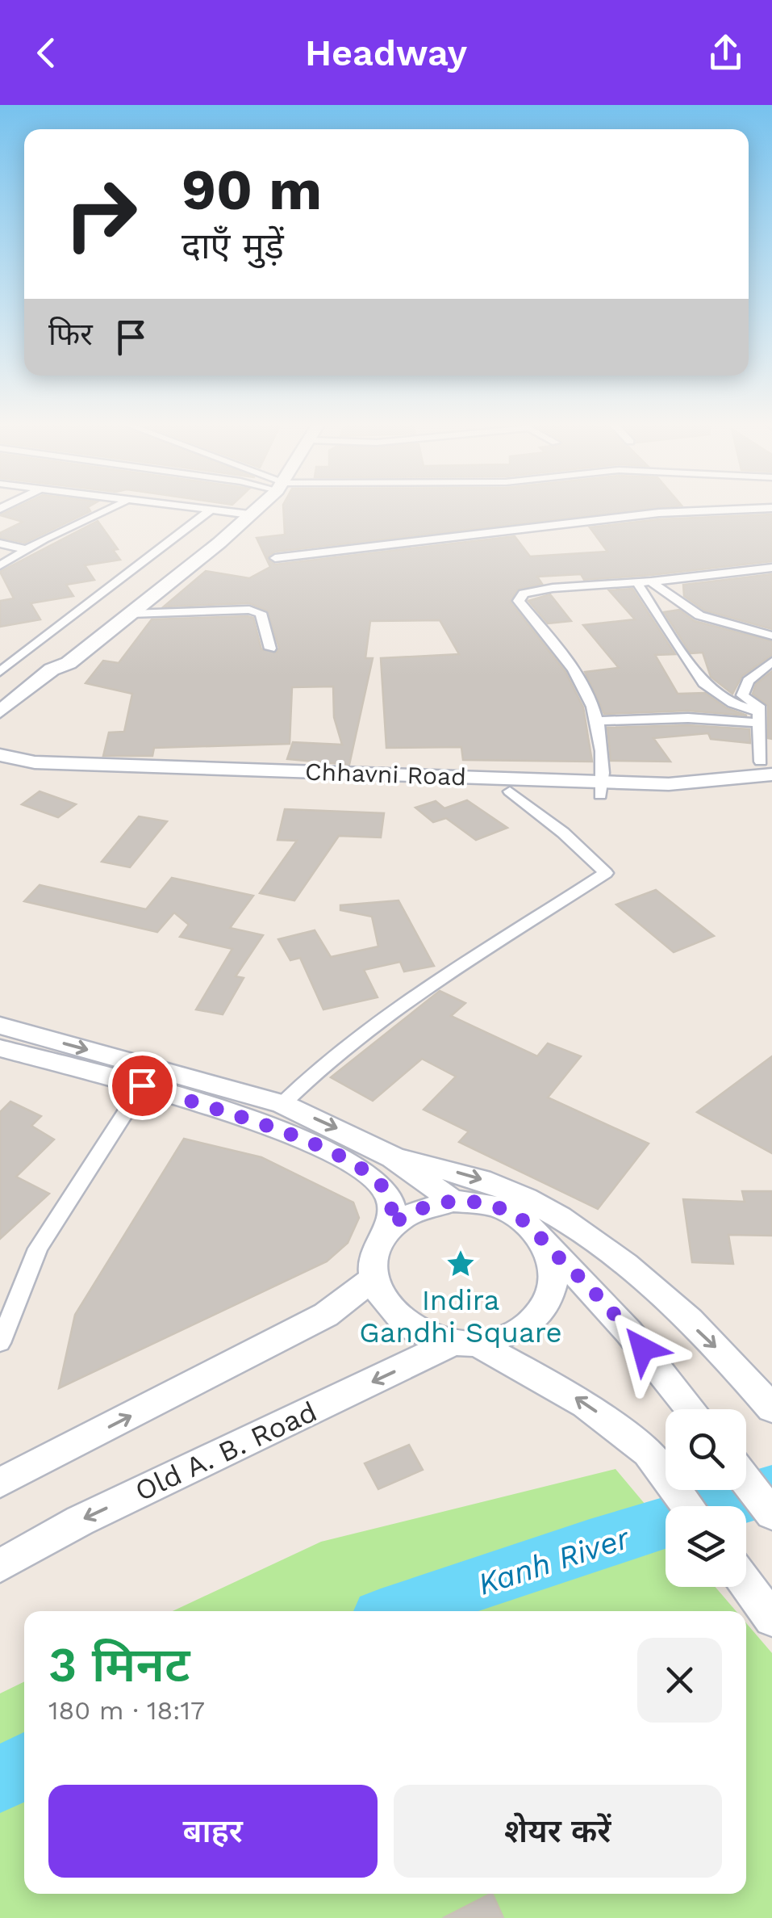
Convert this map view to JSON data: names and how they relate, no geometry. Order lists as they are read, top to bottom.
{
  "streets": {
    "main road": ["Chhavni Road", "Old A. B. Road"]
  },
  "water": ["Kanh River"],
  "places": {
    "place": ["Indira Gandhi Square"]
  },
  "page": {
    "header": "Headway",
    "turn": ["90 m", "दाएँ मुड़ें"],
    "then": "फिर",
    "heading": ["3 मिनट", "180 m · 18:17"],
    "buttons": ["बाहर", "शेयर करें"]
  }
}
